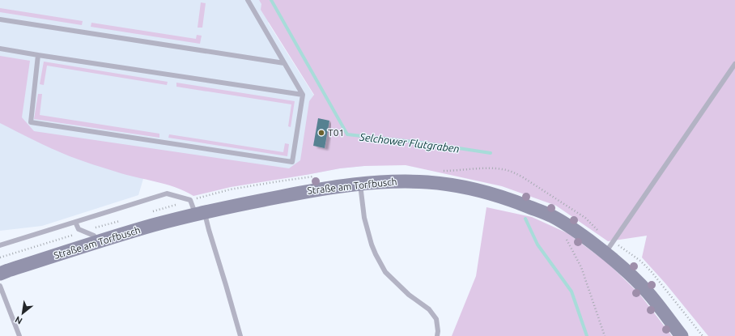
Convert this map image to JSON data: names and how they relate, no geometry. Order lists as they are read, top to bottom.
{
  "streets": {
    "street": ["Straße am Torfbusch"]
  },
  "water": ["Selchower Flutgraben"],
  "places": ["T01"],
  "north": "bottom left"
}
